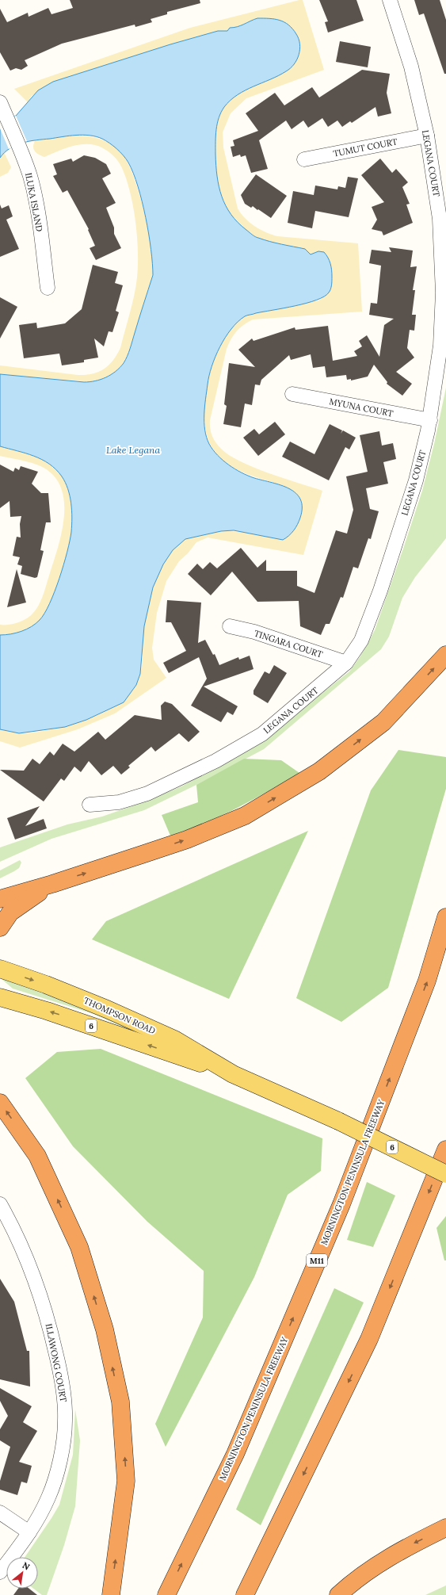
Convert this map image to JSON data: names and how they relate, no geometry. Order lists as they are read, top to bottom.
{
  "streets": {
    "highway": ["MORNINGTON PENINSULA FREEWAY", "M11"],
    "main road": ["THOMPSON ROAD", "6"],
    "street": [
      "TUMUT COURT",
      "LEGANA COURT",
      "ILUKA ISLAND",
      "MYUNA COURT",
      "TINGARA COURT",
      "ILLAWONG COURT"
    ]
  },
  "crossings": [
    ["TUMUT COURT", "LEGANA COURT"],
    ["LEGANA COURT", "MYUNA COURT"],
    ["LEGANA COURT", "TINGARA COURT"]
  ],
  "water": ["Lake Legana"],
  "north": "top right"
}
